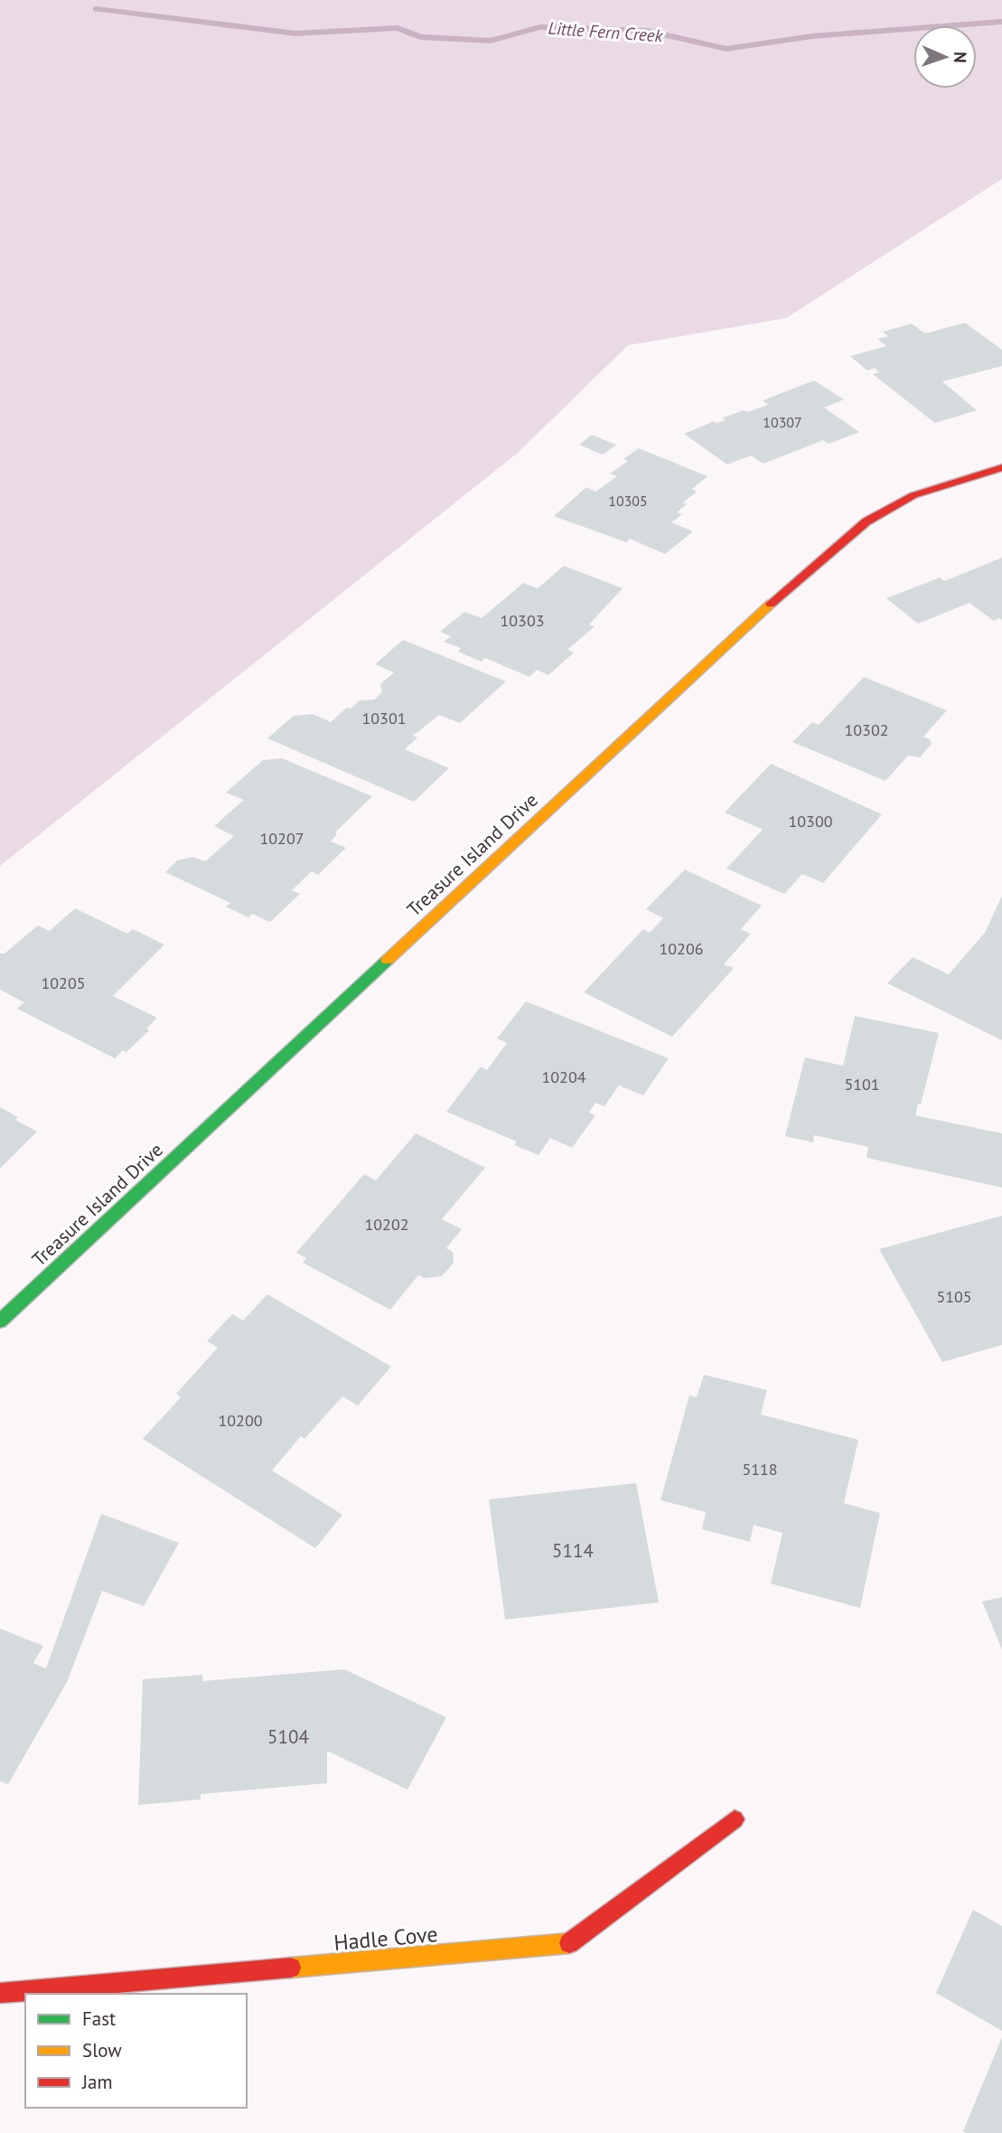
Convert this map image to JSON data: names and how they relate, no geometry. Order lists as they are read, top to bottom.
{
  "streets": {
    "street": ["Treasure Island Drive", "Hadle Cove"]
  },
  "water": ["Little Fern Creek"],
  "house_numbers": [
    "10307",
    "10305",
    "10303",
    "10301",
    "10302",
    "10300",
    "10207",
    "10206",
    "10205",
    "10204",
    "5101",
    "10202",
    "5105",
    "10200",
    "5118",
    "5114",
    "5104"
  ],
  "legend": ["Fast", "Slow", "Jam"],
  "north": "right"
}
